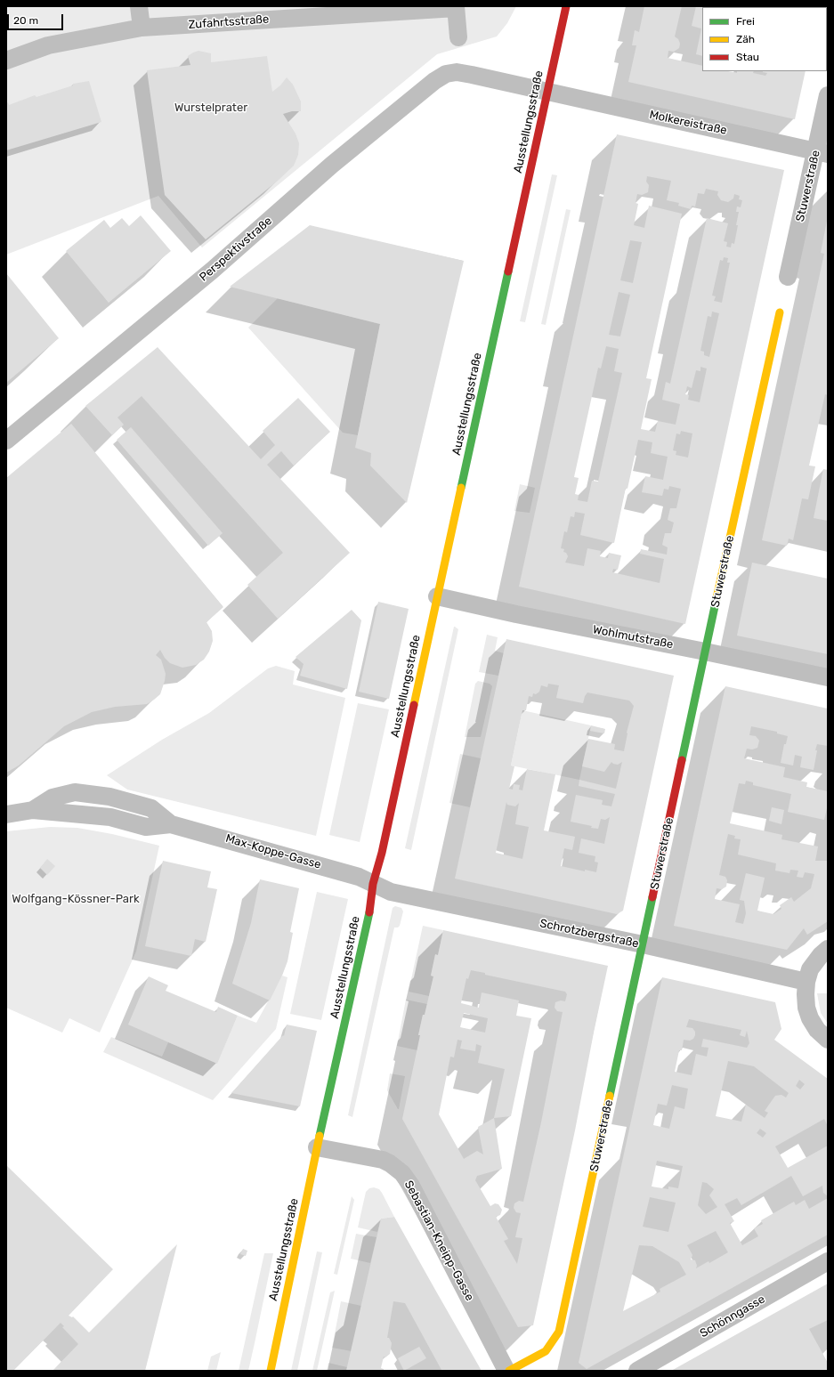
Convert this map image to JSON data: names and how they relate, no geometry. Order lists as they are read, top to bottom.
{
  "streets": {
    "main road": ["Ausstellungsstraße", "Stuwerstraße"],
    "street": [
      "Zufahrtsstraße",
      "Molkereistraße",
      "Perspektivstraße",
      "Wohlmutstraße",
      "Max-Koppe-Gasse",
      "Schrotzbergstraße",
      "Sebastian-Kneipp-Gasse",
      "Schönngasse"
    ]
  },
  "crossings": [
    ["Ausstellungsstraße", "Molkereistraße"],
    ["Ausstellungsstraße", "Perspektivstraße"],
    ["Ausstellungsstraße", "Wohlmutstraße"],
    ["Ausstellungsstraße", "Max-Koppe-Gasse"],
    ["Ausstellungsstraße", "Schrotzbergstraße"],
    ["Ausstellungsstraße", "Sebastian-Kneipp-Gasse"],
    ["Molkereistraße", "Stuwerstraße"],
    ["Molkereistraße", "Perspektivstraße"],
    ["Stuwerstraße", "Wohlmutstraße"],
    ["Stuwerstraße", "Schrotzbergstraße"],
    ["Stuwerstraße", "Sebastian-Kneipp-Gasse"],
    ["Max-Koppe-Gasse", "Schrotzbergstraße"]
  ],
  "parks": ["Wurstelprater", "Wolfgang-Kössner-Park"],
  "legend": ["Frei", "Zäh", "Stau"],
  "scale_bar": "20 m"
}
